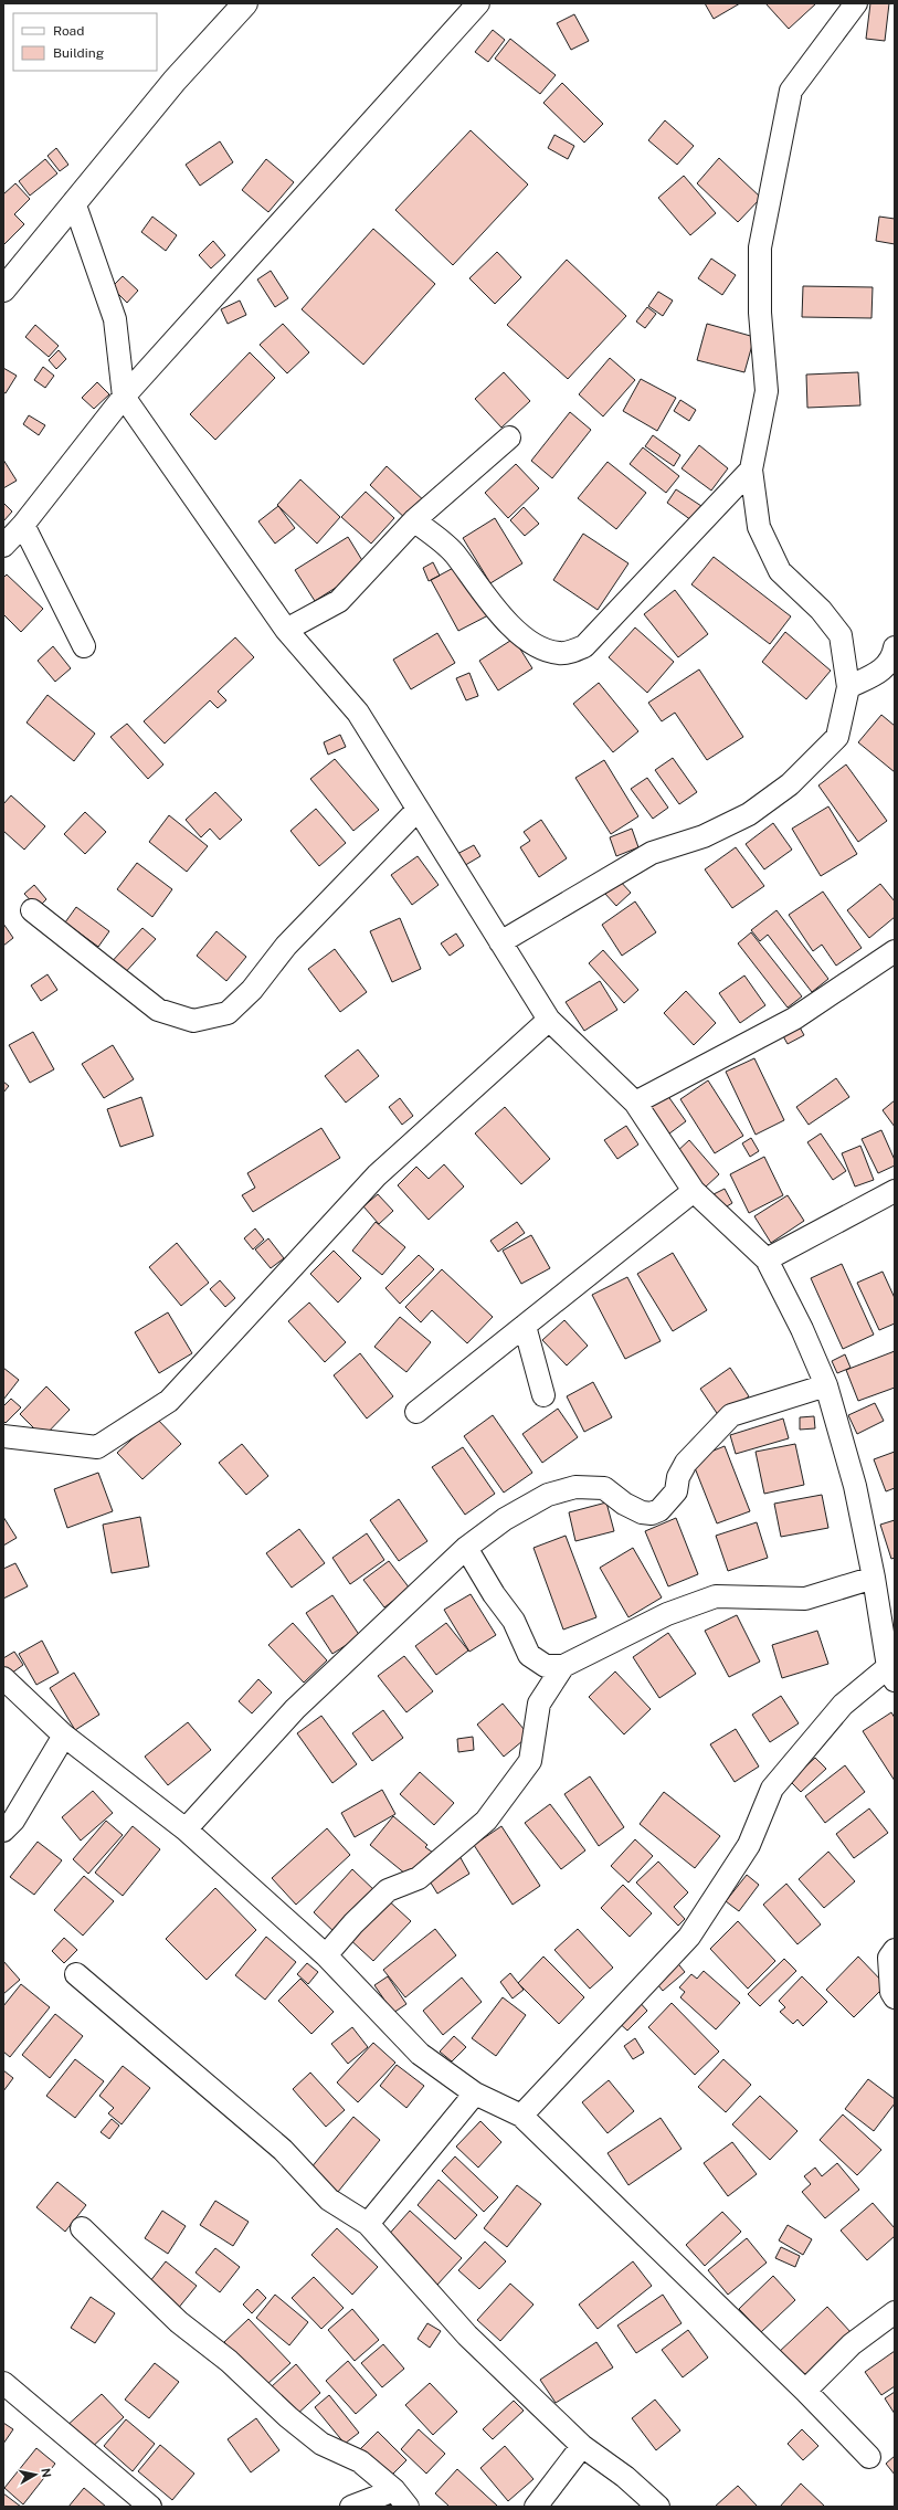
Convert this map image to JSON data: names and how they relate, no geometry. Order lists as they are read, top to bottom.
{
  "legend": ["Road", "Building"],
  "north": "right"
}
